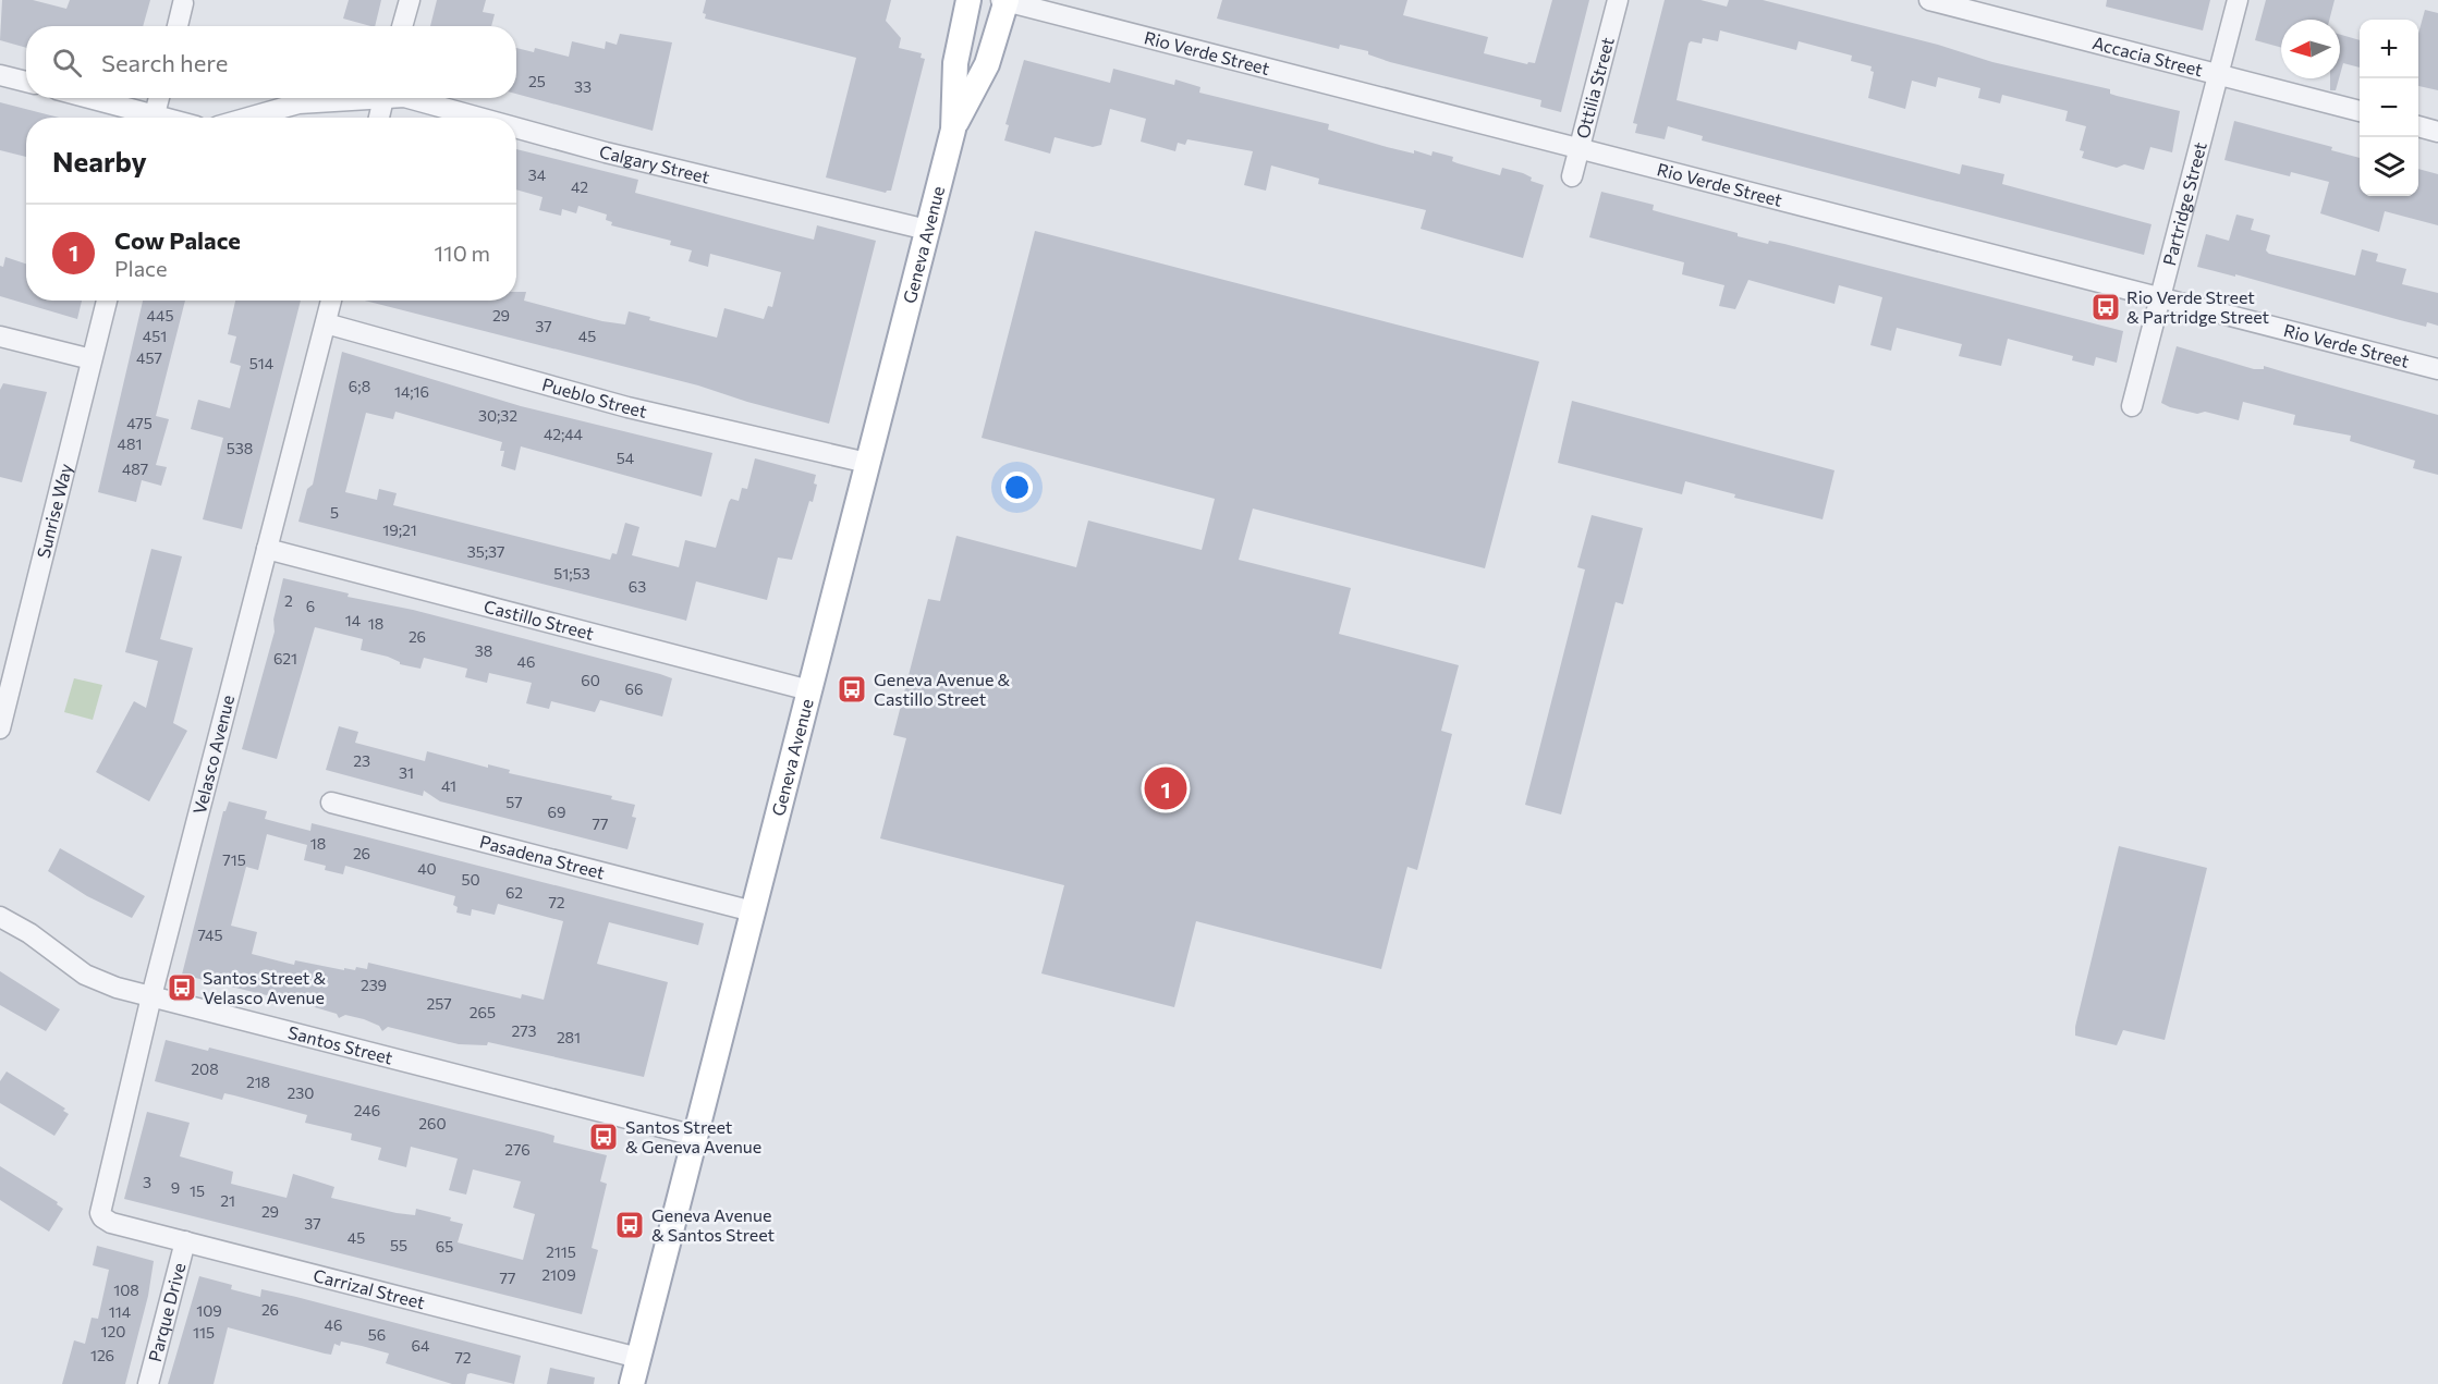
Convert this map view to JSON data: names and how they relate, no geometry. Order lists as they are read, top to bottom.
{
  "streets": {
    "main road": ["Geneva Avenue"],
    "street": [
      "Rio Verde Street",
      "Accacia Street",
      "Ottilia Street",
      "Calgary Street",
      "Partridge Street",
      "Pueblo Street",
      "Sunrise Way",
      "Castillo Street",
      "Velasco Avenue",
      "Pasadena Street",
      "Santos Street",
      "Carrizal Street",
      "Parque Drive"
    ]
  },
  "crossings": [
    ["Rio Verde Street", "Ottilia Street"],
    ["Rio Verde Street", "Partridge Street"],
    ["Rio Verde Street", "Geneva Avenue"],
    ["Accacia Street", "Partridge Street"],
    ["Calgary Street", "Geneva Avenue"],
    ["Geneva Avenue", "Pueblo Street"],
    ["Geneva Avenue", "Castillo Street"],
    ["Geneva Avenue", "Pasadena Street"],
    ["Geneva Avenue", "Santos Street"],
    ["Geneva Avenue", "Carrizal Street"],
    ["Pueblo Street", "Velasco Avenue"],
    ["Castillo Street", "Velasco Avenue"],
    ["Velasco Avenue", "Santos Street"],
    ["Velasco Avenue", "Carrizal Street"],
    ["Carrizal Street", "Parque Drive"]
  ],
  "places": {
    "bus stop": [
      "Rio Verde Street & Partridge Street",
      "Geneva Avenue & Castillo Street",
      "Santos Street & Velasco Avenue",
      "Santos Street & Geneva Avenue",
      "Geneva Avenue & Santos Street"
    ]
  },
  "house_numbers": [
    "25",
    "33",
    "34",
    "42",
    "445",
    "29",
    "37",
    "451",
    "45",
    "457",
    "514",
    "6;8",
    "14;16",
    "30;32",
    "475",
    "42;44",
    "481",
    "538",
    "54",
    "487",
    "5",
    "19;21",
    "35;37",
    "51;53",
    "63",
    "2",
    "6",
    "14",
    "18",
    "26",
    "38",
    "621",
    "46",
    "60",
    "66",
    "23",
    "31",
    "41",
    "57",
    "69",
    "77",
    "18",
    "26",
    "715",
    "40",
    "50",
    "62",
    "72",
    "745",
    "239",
    "257",
    "265",
    "273",
    "281",
    "208",
    "218",
    "230",
    "246",
    "260",
    "276",
    "3",
    "9",
    "15",
    "21",
    "29",
    "37",
    "45",
    "55",
    "65",
    "2115",
    "2109",
    "77",
    "108",
    "26",
    "109",
    "114",
    "46",
    "120",
    "115",
    "56",
    "64",
    "126",
    "72"
  ],
  "north": "left",
  "page": {
    "map_buttons": ["+", "−"],
    "search": "Search here",
    "heading": "Nearby",
    "list": [
      {
        "mark": "1",
        "name": "Cow Palace",
        "note": "Place",
        "value": "110 m"
      }
    ],
    "pins": "1"
  }
}
